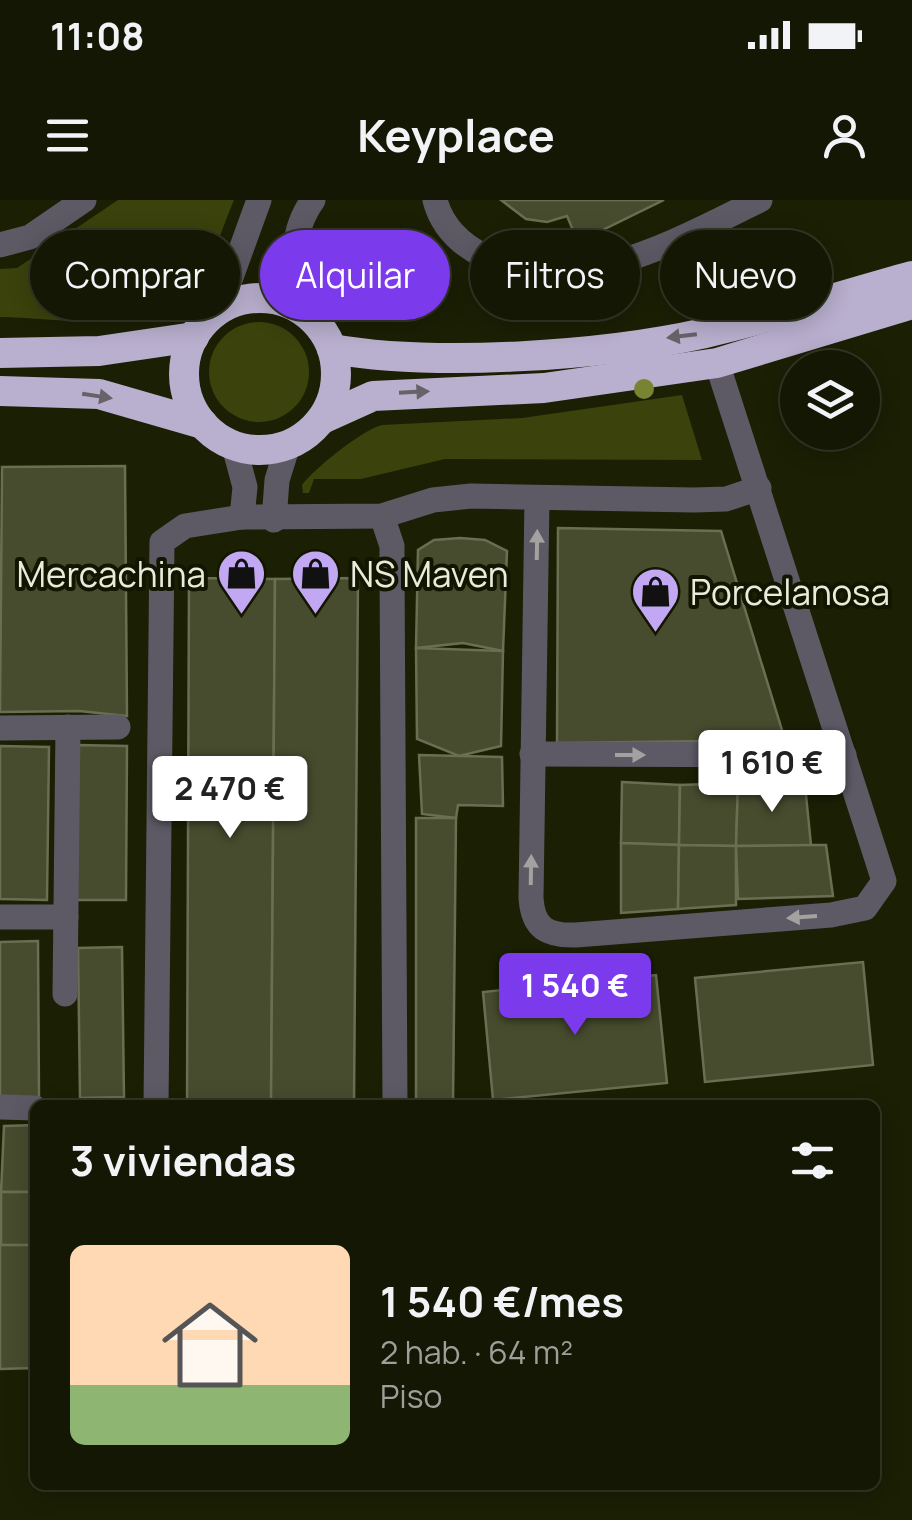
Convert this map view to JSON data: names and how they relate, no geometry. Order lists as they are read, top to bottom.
{
  "places": {
    "shop": ["Mercachina", "NS Maven", "Porcelanosa"]
  },
  "page": {
    "status": "11:08",
    "header": "Keyplace",
    "chip": [
      "Comprar",
      "Alquilar",
      "Filtros",
      "Nuevo"
    ],
    "price": ["1 610 €", "2 470 €", "1 540 €"],
    "heading": "3 viviendas",
    "list": [
      {
        "name": "1 540 €/mes",
        "note": "2 hab. · 64 m² · Piso"
      }
    ]
  }
}
